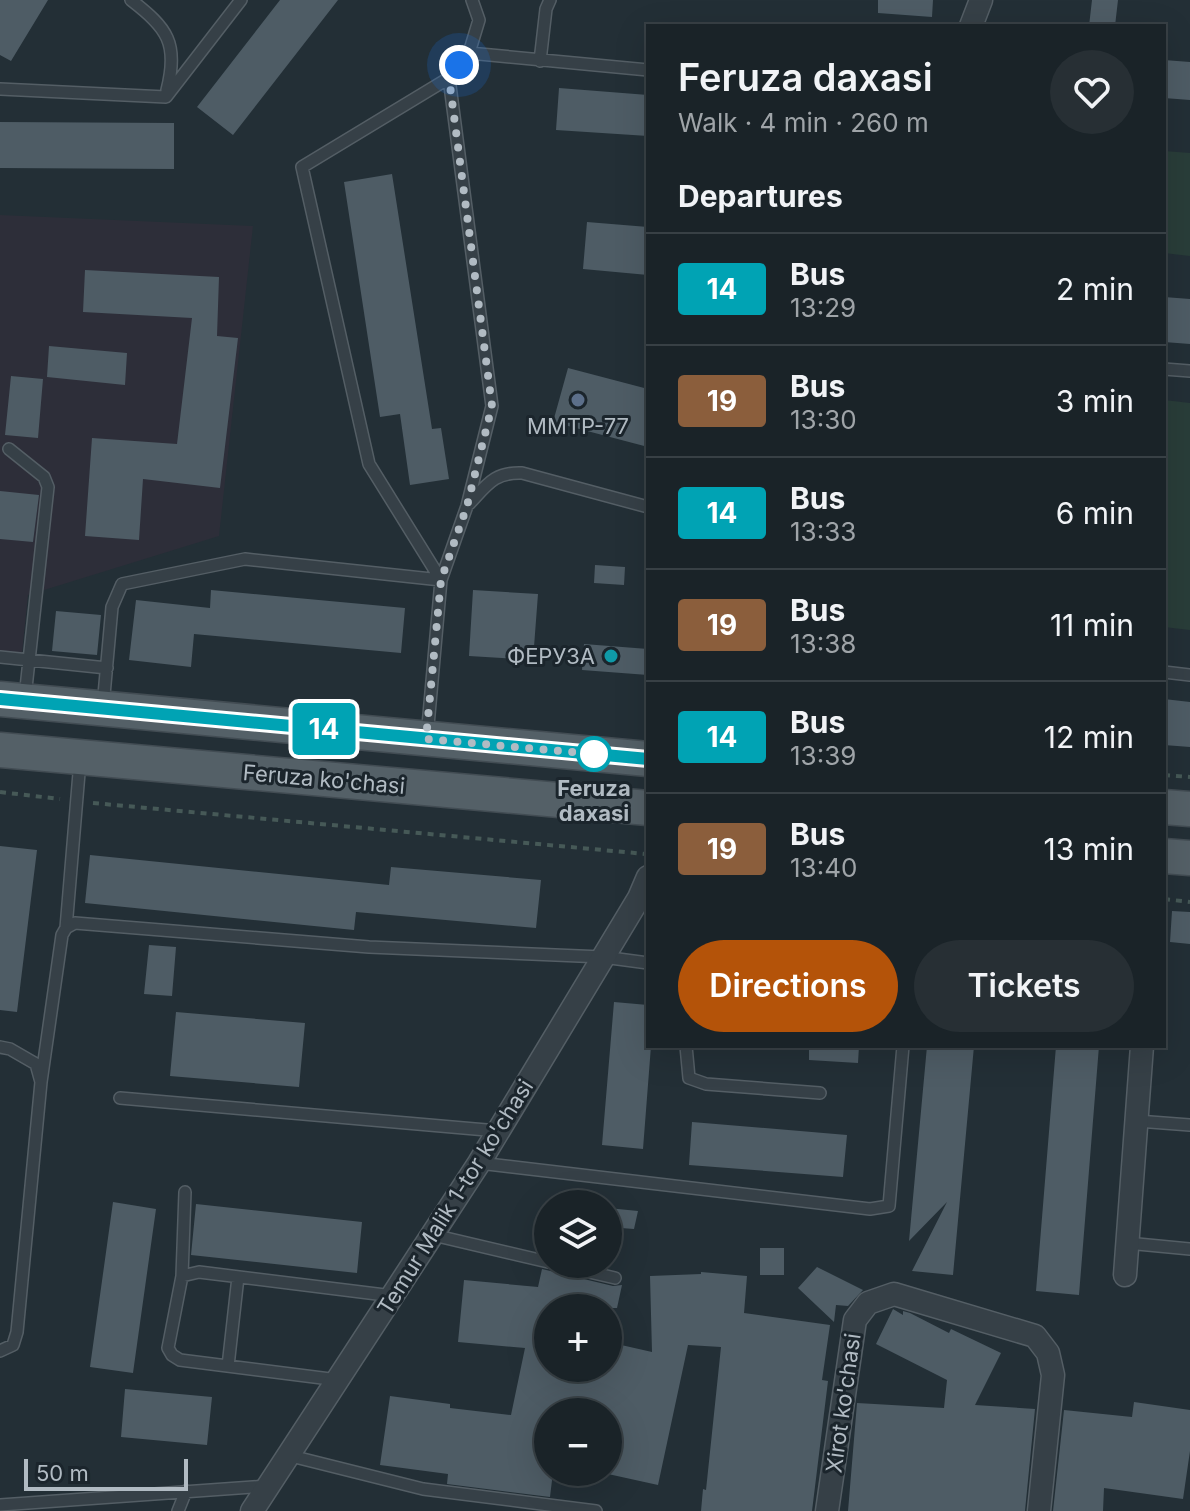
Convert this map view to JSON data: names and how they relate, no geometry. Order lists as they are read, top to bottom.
{
  "streets": {
    "main road": ["Feruza ko'chasi"],
    "street": ["Temur Malik 1-tor ko'chasi", "Xirot ko'chasi"]
  },
  "places": ["MMTP-77", "ФЕРУЗА", "Feruza daxasi"],
  "lines": ["bus line 14"],
  "scale_bar": "50 m",
  "page": {
    "on_map": "14",
    "heading": [
      ["Feruza daxasi", "Walk · 4 min · 260 m"],
      "Departures"
    ],
    "list": [
      {
        "mark": "14",
        "name": "Bus",
        "note": "13:29",
        "value": "2 min"
      },
      {
        "mark": "19",
        "name": "Bus",
        "note": "13:30",
        "value": "3 min"
      },
      {
        "mark": "14",
        "name": "Bus",
        "note": "13:33",
        "value": "6 min"
      },
      {
        "mark": "19",
        "name": "Bus",
        "note": "13:38",
        "value": "11 min"
      },
      {
        "mark": "14",
        "name": "Bus",
        "note": "13:39",
        "value": "12 min"
      },
      {
        "mark": "19",
        "name": "Bus",
        "note": "13:40",
        "value": "13 min"
      }
    ],
    "buttons": ["Directions", "Tickets"],
    "map_buttons": ["+", "−"],
    "scale": "50 m"
  }
}
